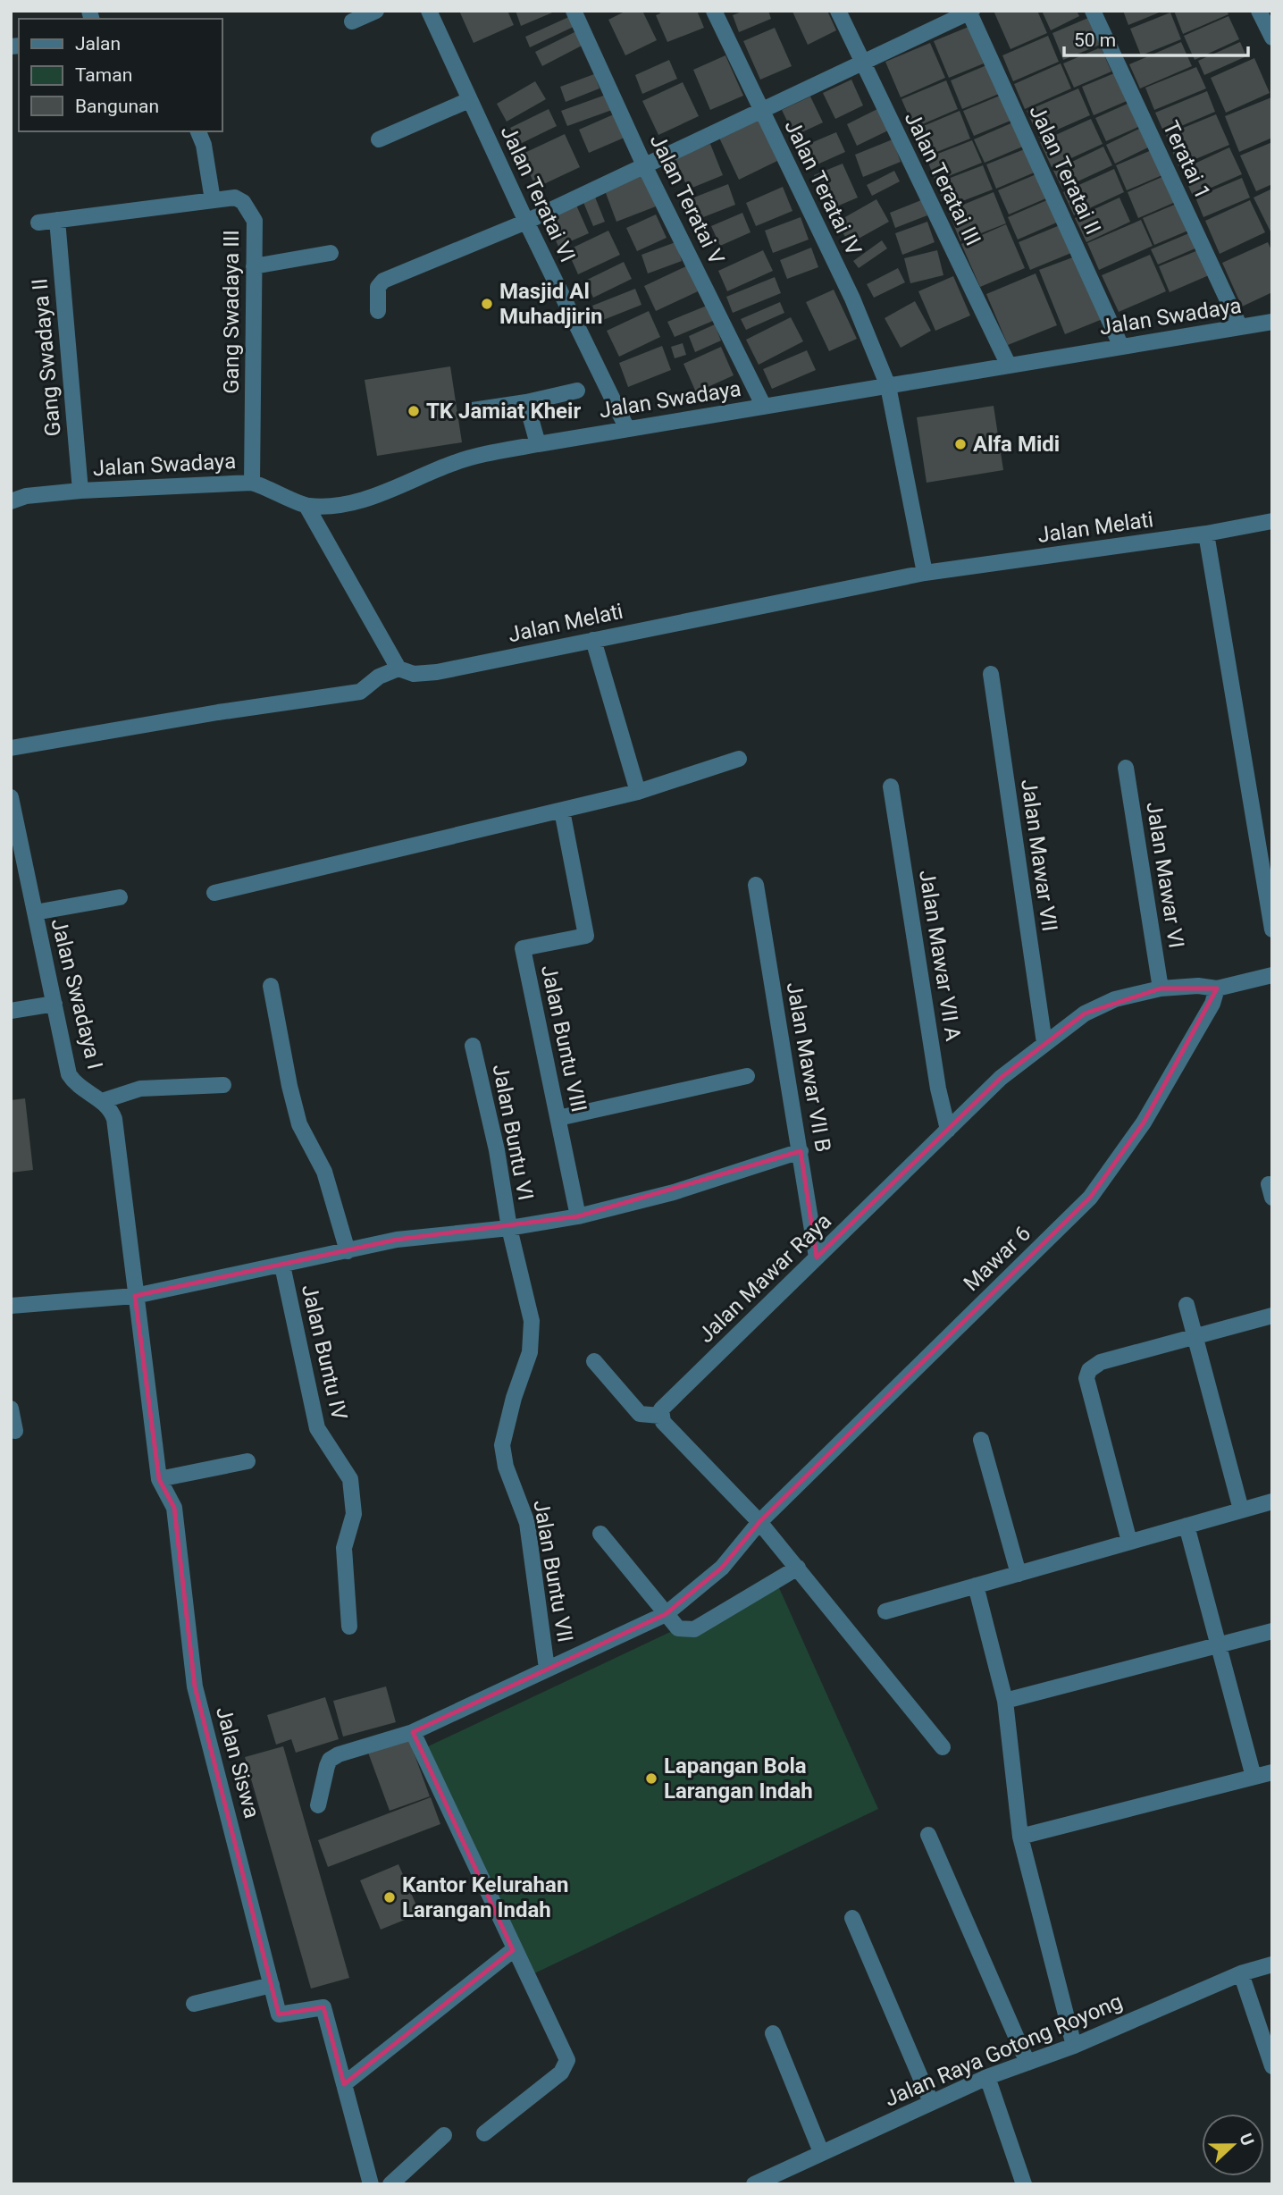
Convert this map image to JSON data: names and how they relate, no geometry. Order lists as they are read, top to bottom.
{
  "streets": {
    "street": [
      "Teratai 1",
      "Jalan Teratai II",
      "Jalan Teratai III",
      "Jalan Teratai IV",
      "Jalan Teratai VI",
      "Jalan Teratai V",
      "Gang Swadaya III",
      "Jalan Swadaya",
      "Gang Swadaya II",
      "Jalan Melati",
      "Jalan Mawar VII",
      "Jalan Mawar VI",
      "Jalan Mawar VII A",
      "Jalan Swadaya I",
      "Jalan Buntu VIII",
      "Jalan Mawar VII B",
      "Jalan Buntu VI",
      "Mawar 6",
      "Jalan Mawar Raya",
      "Jalan Buntu IV",
      "Jalan Buntu VII",
      "Jalan Siswa",
      "Jalan Raya Gotong Royong"
    ]
  },
  "crossings": [
    ["Teratai 1", "Jalan Swadaya"],
    ["Jalan Teratai II", "Jalan Swadaya"],
    ["Jalan Teratai III", "Jalan Swadaya"],
    ["Jalan Teratai IV", "Jalan Swadaya"],
    ["Jalan Teratai VI", "Jalan Swadaya"],
    ["Jalan Teratai V", "Jalan Swadaya"],
    ["Gang Swadaya III", "Jalan Swadaya"],
    ["Gang Swadaya III", "Gang Swadaya II"],
    ["Jalan Swadaya", "Gang Swadaya II"],
    ["Jalan Mawar VII", "Jalan Mawar Raya"],
    ["Jalan Mawar VI", "Jalan Mawar Raya"],
    ["Jalan Mawar VII A", "Jalan Mawar Raya"],
    ["Jalan Swadaya I", "Jalan Siswa"],
    ["Jalan Mawar VII B", "Jalan Mawar Raya"],
    ["Jalan Buntu VI", "Jalan Buntu VII"],
    ["Mawar 6", "Jalan Mawar Raya"],
    ["Mawar 6", "Jalan Buntu VII"]
  ],
  "places": [
    "Masjid Al Muhadjirin",
    "TK Jamiat Kheir",
    "Alfa Midi",
    "Lapangan Bola Larangan Indah",
    "Kantor Kelurahan Larangan Indah"
  ],
  "legend": ["Jalan", "Taman", "Bangunan"],
  "scale_bar": "50 m",
  "north": "right"
}
